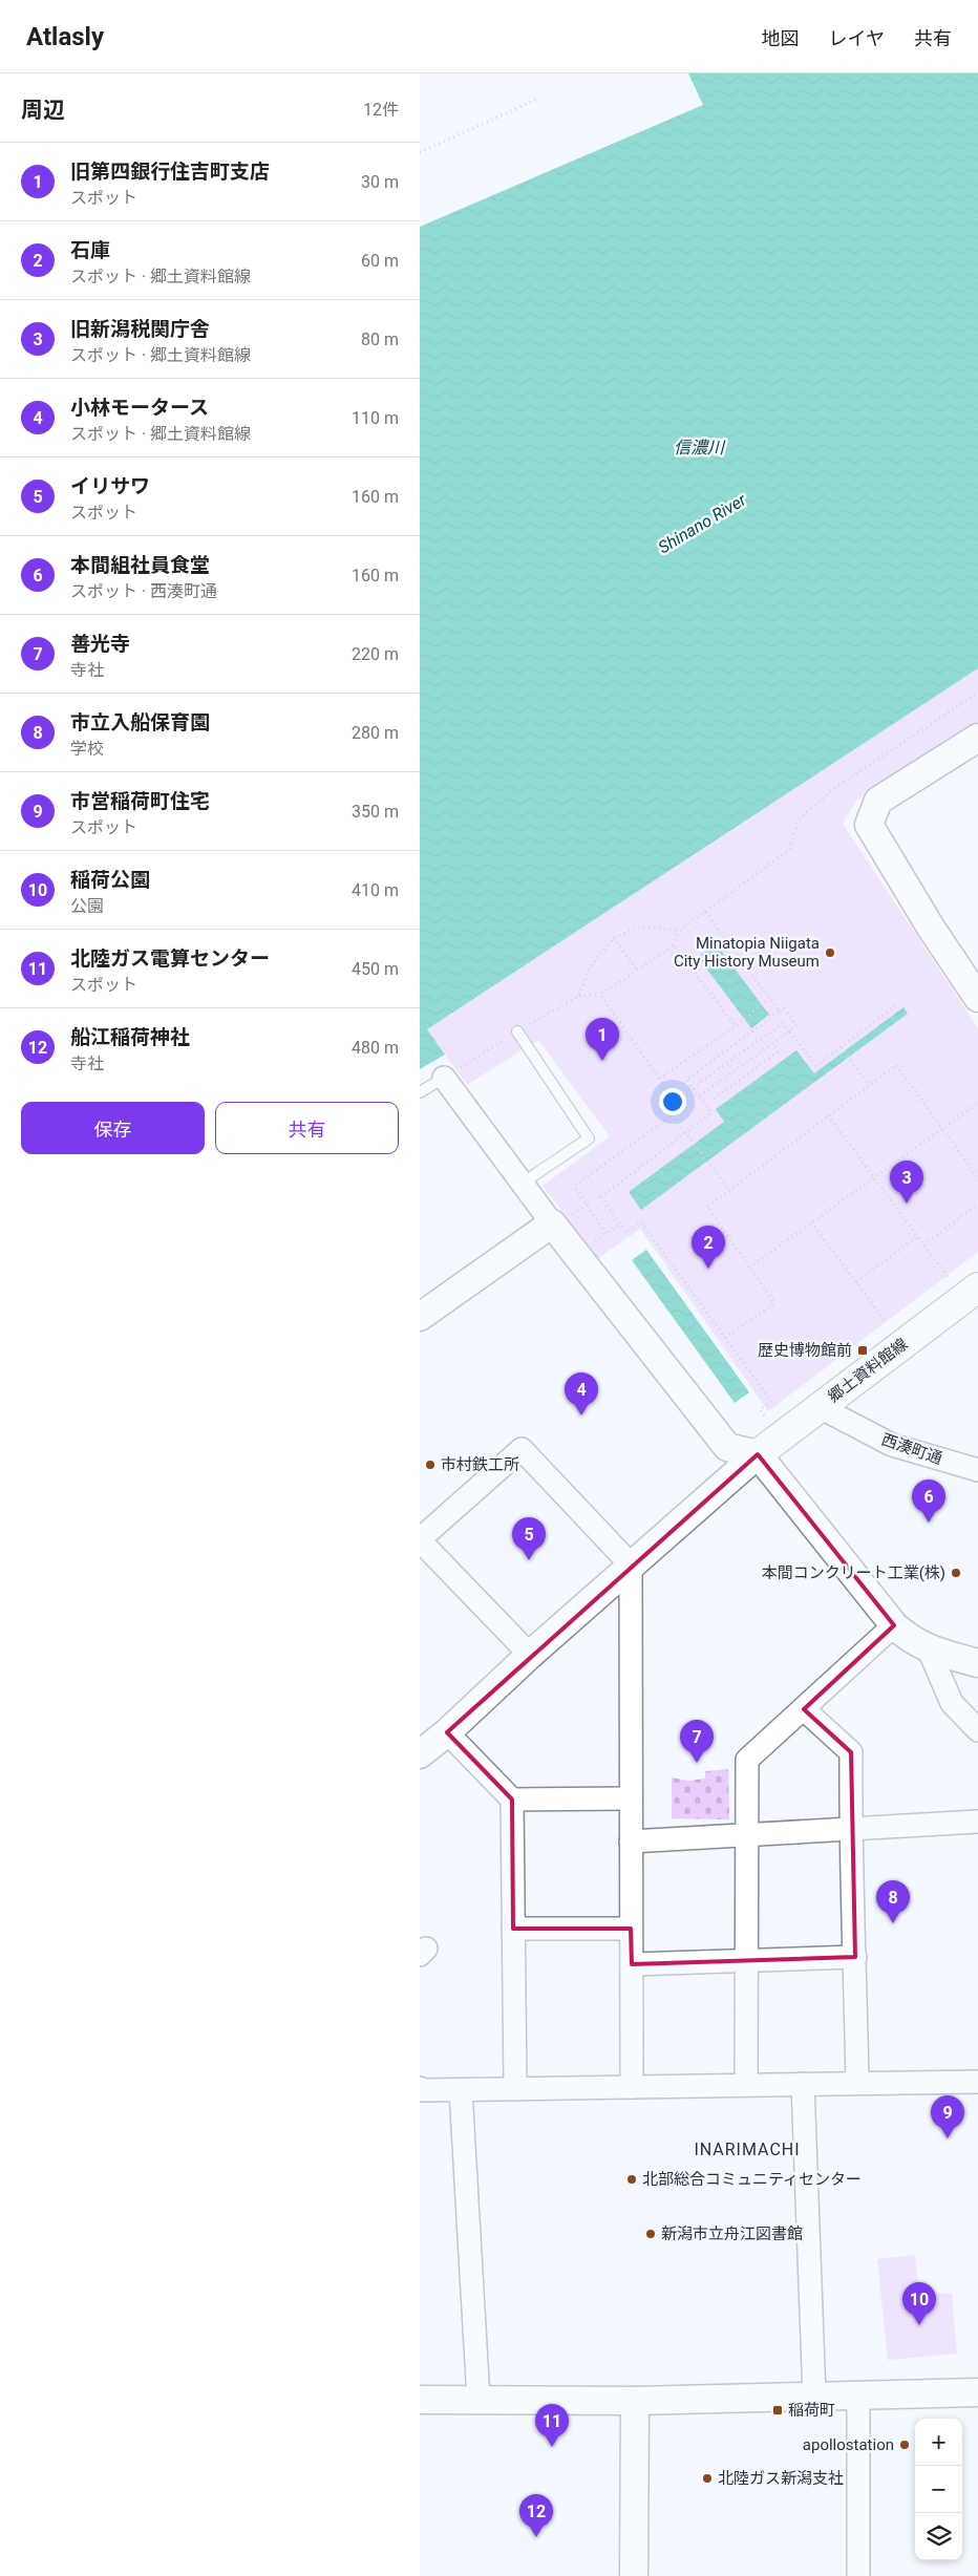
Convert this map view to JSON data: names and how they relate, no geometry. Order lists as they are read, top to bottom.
{
  "streets": {
    "main road": ["郷土資料館線"],
    "street": ["西湊町通"]
  },
  "crossings": [
    ["郷土資料館線", "西湊町通"]
  ],
  "districts": ["INARIMACHI"],
  "water": ["信濃川", "Shinano River"],
  "places": {
    "other": [
      "Minatopia Niigata City History Museum",
      "市村鉄工所",
      "本間コンクリート工業(株)",
      "北部総合コミュニティセンター",
      "新潟市立舟江図書館",
      "apollostation",
      "北陸ガス新潟支社"
    ],
    "transit": ["歴史博物館前", "稲荷町"]
  },
  "page": {
    "header": "Atlasly",
    "nav": ["地図", "レイヤ", "共有"],
    "heading": ["周辺", "12件"],
    "list": [
      {
        "mark": "1",
        "name": "旧第四銀行住吉町支店",
        "note": "スポット",
        "value": "30 m"
      },
      {
        "mark": "2",
        "name": "石庫",
        "note": "スポット · 郷土資料館線",
        "value": "60 m"
      },
      {
        "mark": "3",
        "name": "旧新潟税関庁舎",
        "note": "スポット · 郷土資料館線",
        "value": "80 m"
      },
      {
        "mark": "4",
        "name": "小林モータース",
        "note": "スポット · 郷土資料館線",
        "value": "110 m"
      },
      {
        "mark": "5",
        "name": "イリサワ",
        "note": "スポット",
        "value": "160 m"
      },
      {
        "mark": "6",
        "name": "本間組社員食堂",
        "note": "スポット · 西湊町通",
        "value": "160 m"
      },
      {
        "mark": "7",
        "name": "善光寺",
        "note": "寺社",
        "value": "220 m"
      },
      {
        "mark": "8",
        "name": "市立入船保育園",
        "note": "学校",
        "value": "280 m"
      },
      {
        "mark": "9",
        "name": "市営稲荷町住宅",
        "note": "スポット",
        "value": "350 m"
      },
      {
        "mark": "10",
        "name": "稲荷公園",
        "note": "公園",
        "value": "410 m"
      },
      {
        "mark": "11",
        "name": "北陸ガス電算センター",
        "note": "スポット",
        "value": "450 m"
      },
      {
        "mark": "12",
        "name": "船江稲荷神社",
        "note": "寺社",
        "value": "480 m"
      }
    ],
    "pins": [
      "1",
      "3",
      "2",
      "4",
      "6",
      "5",
      "7",
      "8",
      "9",
      "10",
      "11",
      "12"
    ],
    "buttons": ["保存", "共有"],
    "map_buttons": ["+", "−"]
  }
}
